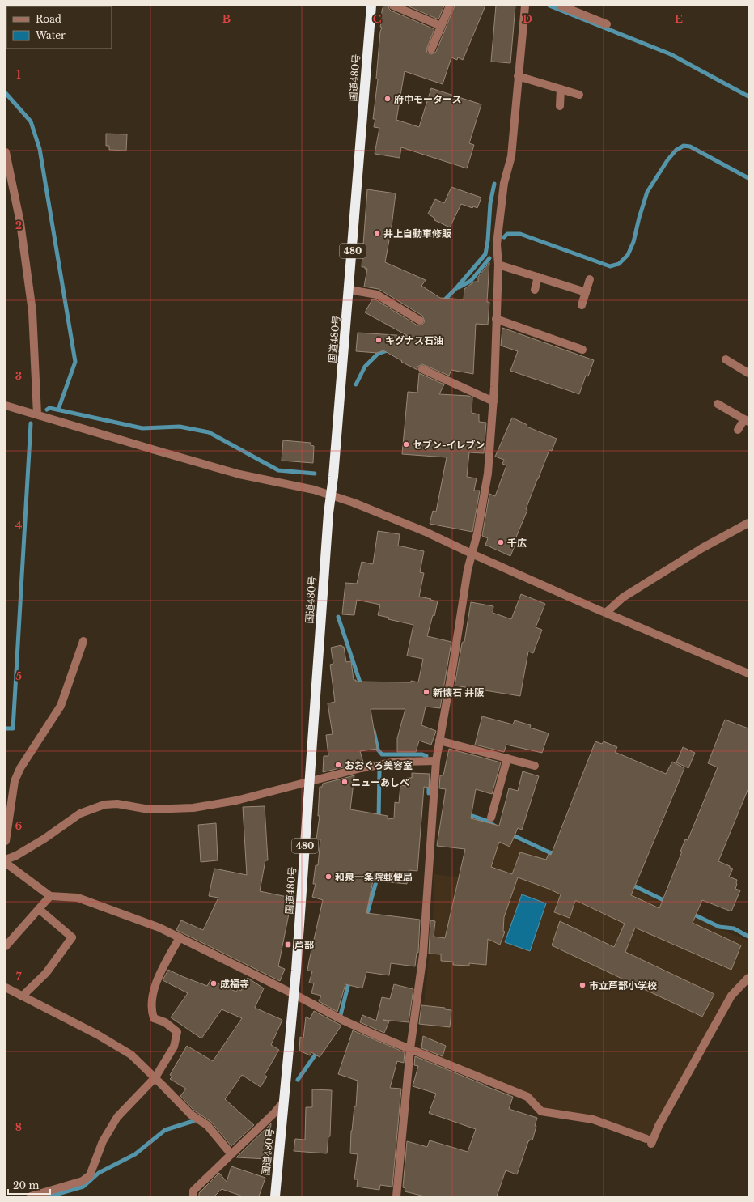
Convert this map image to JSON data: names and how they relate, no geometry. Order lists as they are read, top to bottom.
{
  "streets": {
    "highway": ["国道480号", "480"]
  },
  "places": {
    "other": [
      "府中モータース",
      "井上自動車修販",
      "キグナス石油",
      "セブン-イレブン",
      "千広",
      "新懐石 井阪",
      "おおぐろ美容室",
      "ニューあしべ",
      "和泉一条院郵便局",
      "成福寺",
      "市立芦部小学校"
    ],
    "transit": ["芦部"]
  },
  "legend": ["Road", "Water"],
  "scale_bar": "20 m",
  "grid": {
    "columns": [
      "B",
      "C",
      "D",
      "E"
    ],
    "rows": [
      "1",
      "2",
      "3",
      "4",
      "5",
      "6",
      "7",
      "8"
    ]
  }
}
